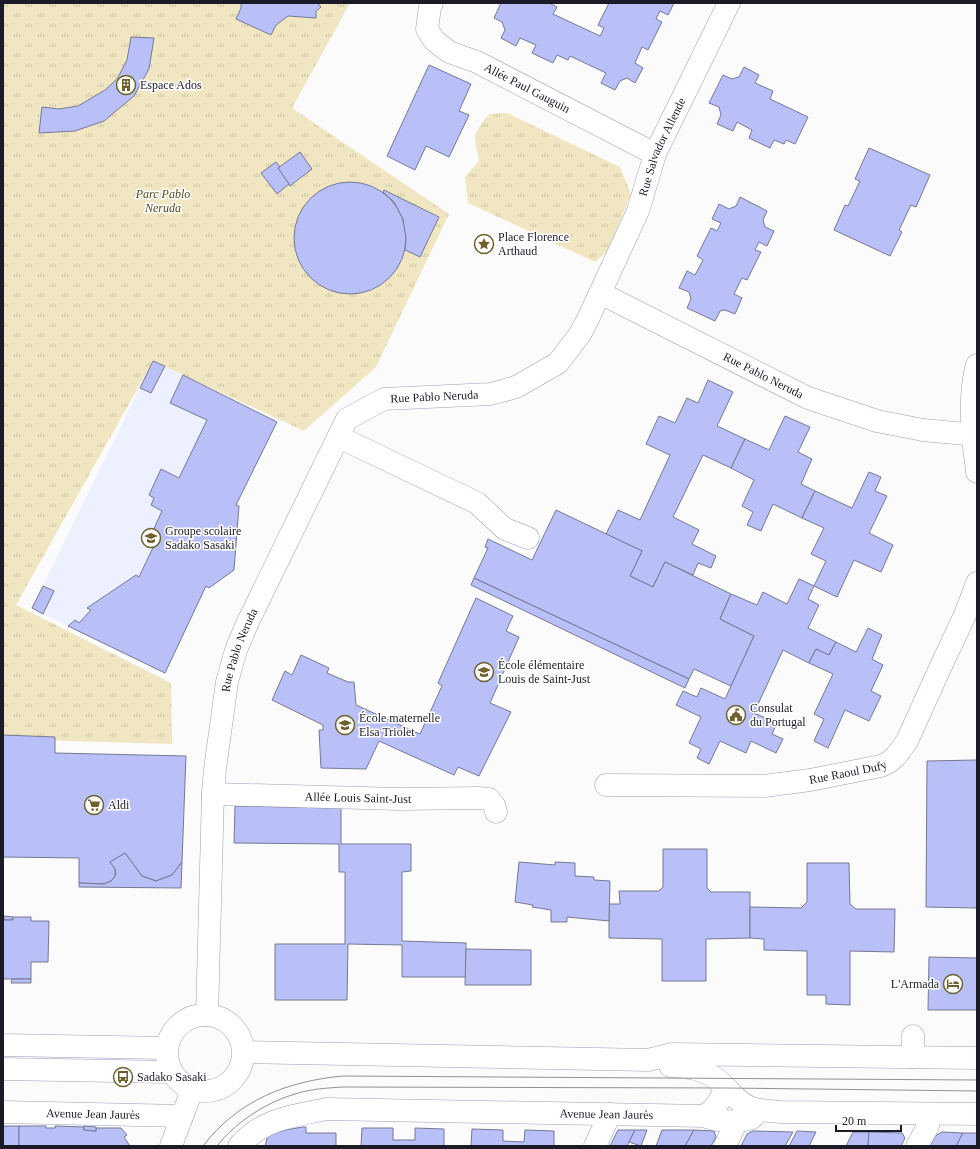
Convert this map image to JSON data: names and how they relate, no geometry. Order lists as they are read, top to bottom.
{
  "streets": {
    "street": [
      "Allée Paul Gauguin",
      "Rue Salvador Allende",
      "Rue Pablo Neruda",
      "Rue Raoul Dufy",
      "Allée Louis Saint-Just",
      "Avenue Jean Jaurès"
    ]
  },
  "crossings": [
    ["Allée Paul Gauguin", "Rue Salvador Allende"],
    ["Rue Salvador Allende", "Rue Pablo Neruda"],
    ["Rue Pablo Neruda", "Allée Louis Saint-Just"]
  ],
  "parks": ["Parc Pablo Neruda"],
  "places": {
    "building": ["Espace Ados"],
    "place": ["Place Florence Arthaud"],
    "school or university": ["Groupe scolaire Sadako Sasaki", "École élémentaire Louis de Saint-Just", "École maternelle Elsa Triolet"],
    "public building": ["Consulat du Portugal"],
    "supermarket": ["Aldi"],
    "hotel": ["L'Armada"],
    "bus stop": ["Sadako Sasaki"]
  },
  "scale_bar": "20 m"
}
